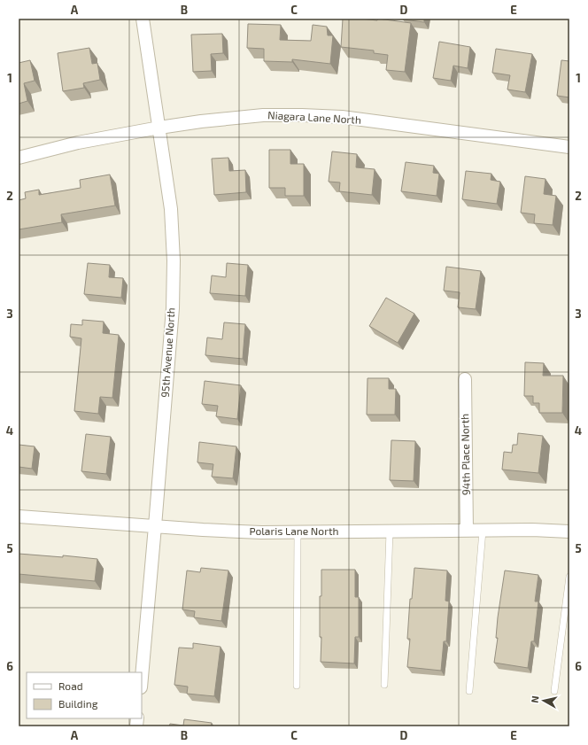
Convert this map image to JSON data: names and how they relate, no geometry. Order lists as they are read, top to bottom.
{
  "streets": {
    "street": [
      "Niagara Lane North",
      "95th Avenue North",
      "94th Place North",
      "Polaris Lane North"
    ]
  },
  "crossings": [
    ["Niagara Lane North", "95th Avenue North"],
    ["95th Avenue North", "Polaris Lane North"],
    ["94th Place North", "Polaris Lane North"]
  ],
  "legend": ["Road", "Building"],
  "north": "left",
  "grid": {
    "columns": [
      "A",
      "B",
      "C",
      "D",
      "E"
    ],
    "rows": [
      "1",
      "2",
      "3",
      "4",
      "5",
      "6"
    ]
  }
}
